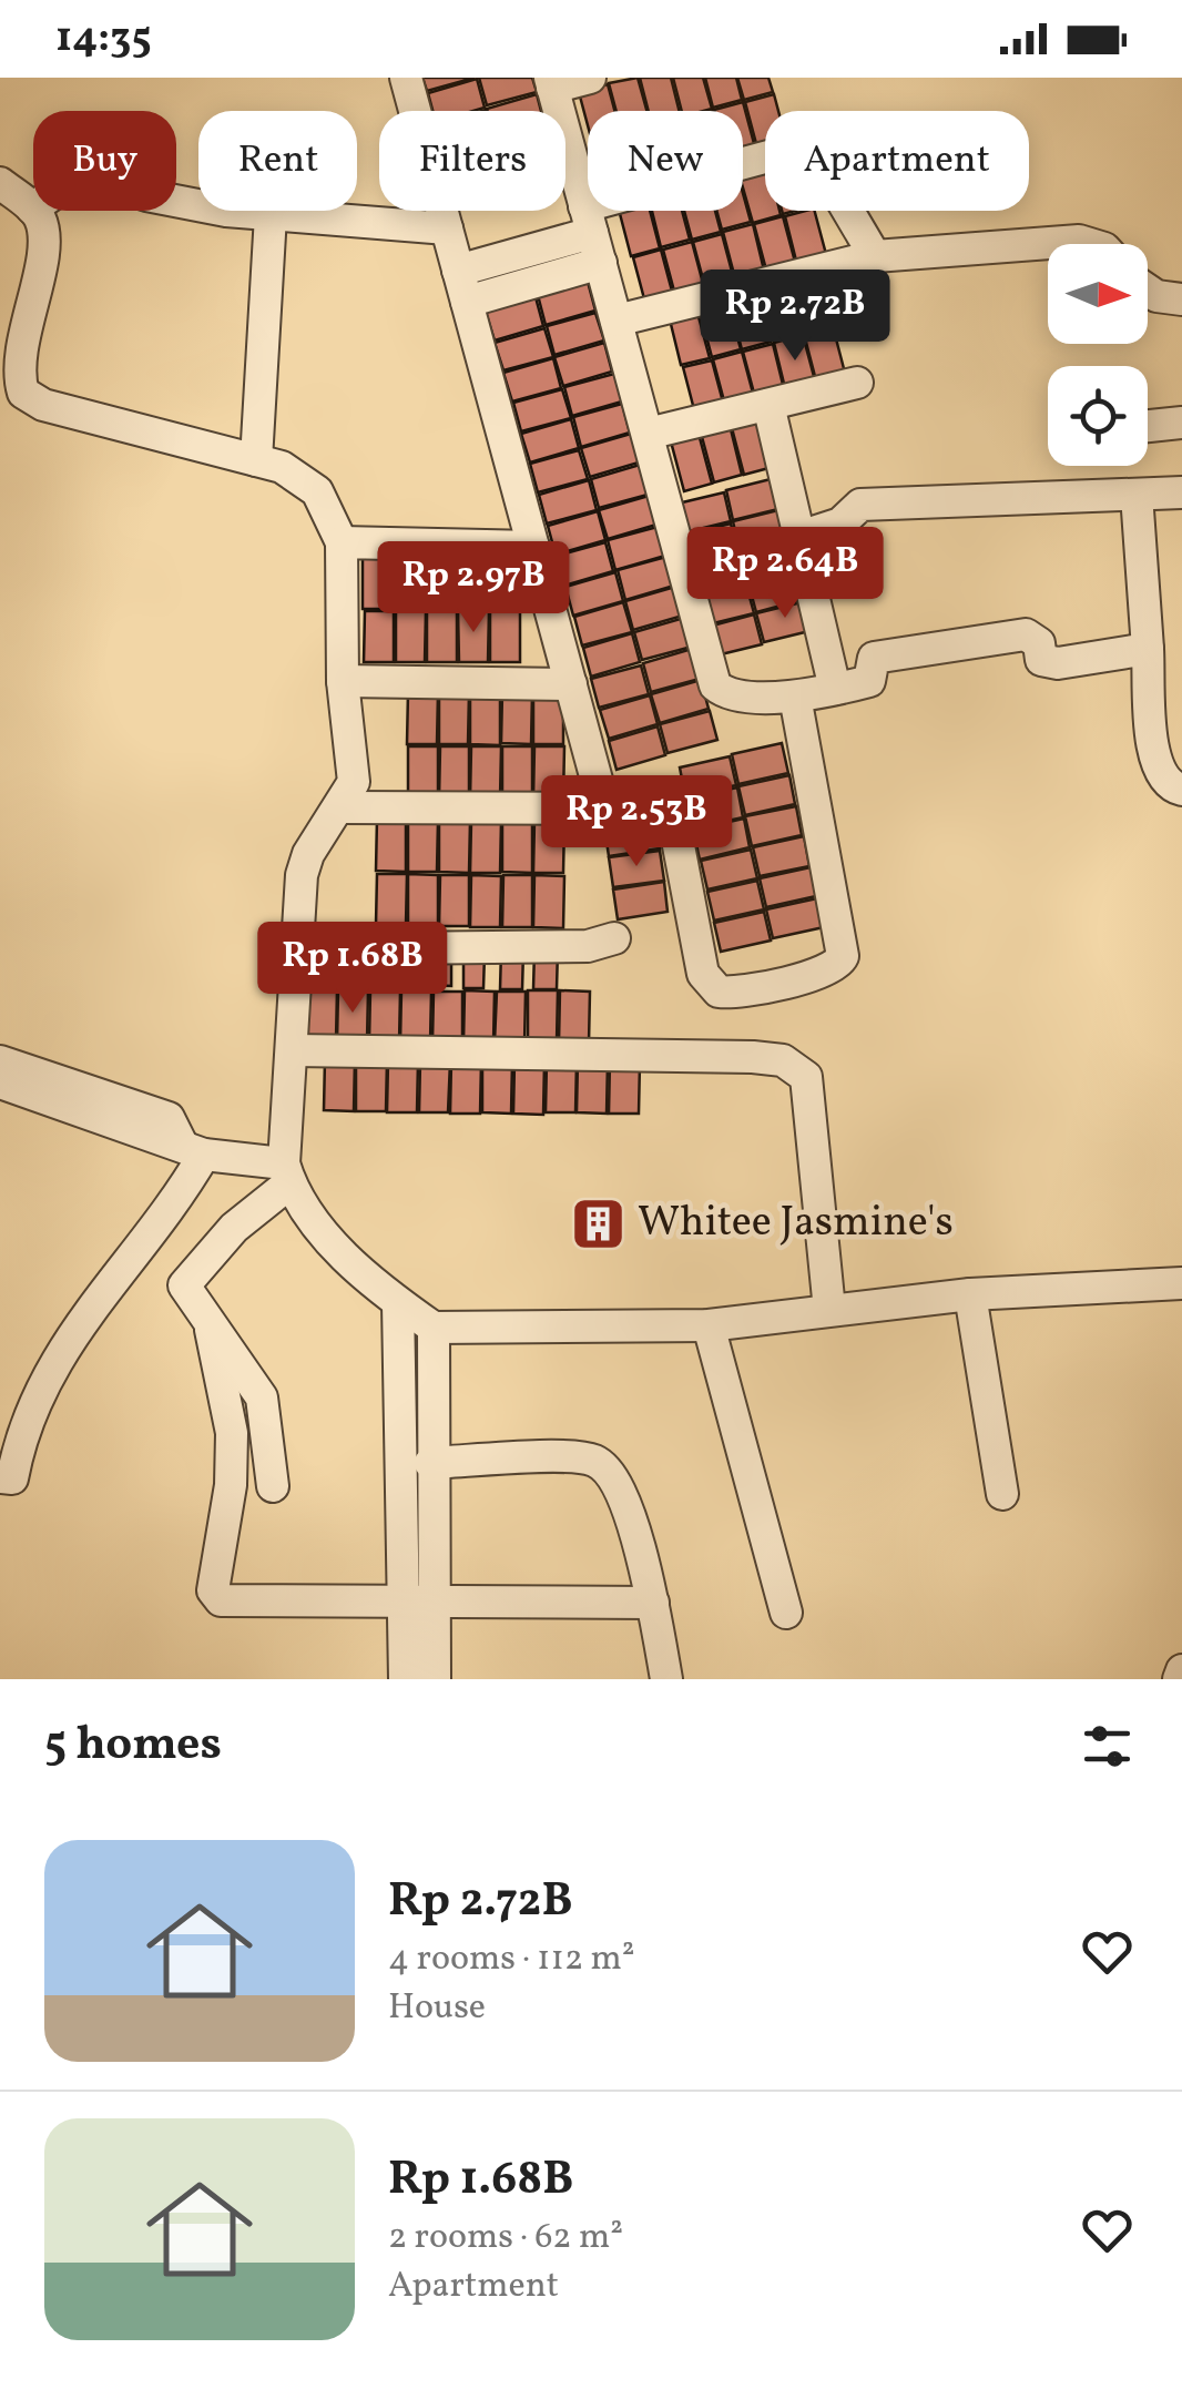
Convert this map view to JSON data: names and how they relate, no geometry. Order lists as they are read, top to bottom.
{
  "places": {
    "building": ["Whitee Jasmine's"]
  },
  "north": "right",
  "page": {
    "status": "14:35",
    "chip": [
      "Buy",
      "Rent",
      "Filters",
      "New",
      "Apartment"
    ],
    "price": [
      "Rp 2.72B",
      "Rp 2.64B",
      "Rp 2.97B",
      "Rp 2.53B",
      "Rp 1.68B"
    ],
    "heading": "5 homes",
    "list": [
      {
        "name": "Rp 2.72B",
        "note": "4 rooms · 112 m² · House"
      },
      {
        "name": "Rp 1.68B",
        "note": "2 rooms · 62 m² · Apartment"
      }
    ]
  }
}
